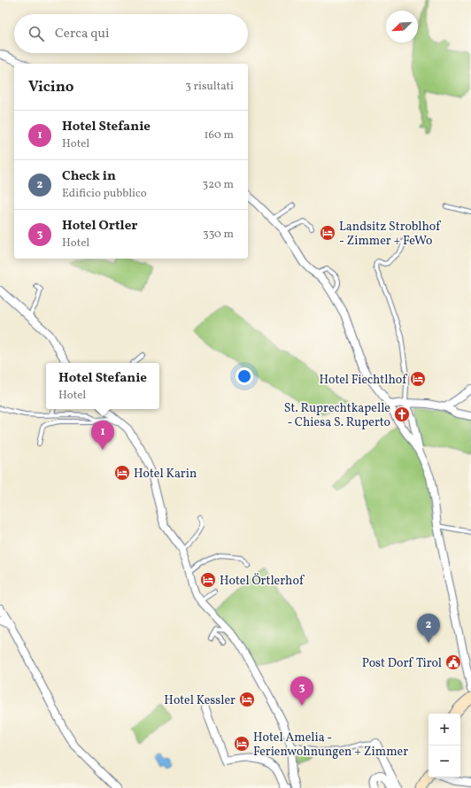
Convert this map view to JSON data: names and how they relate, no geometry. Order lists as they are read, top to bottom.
{
  "places": {
    "hotel": [
      "Landsitz Stroblhof - Zimmer + FeWo",
      "Hotel Fiechtlhof",
      "Hotel Karin",
      "Hotel Örtlerhof",
      "Hotel Kessler",
      "Hotel Amelia - Ferienwohnungen + Zimmer"
    ],
    "church": ["St. Ruprechtkapelle - Chiesa S. Ruperto"],
    "public building": ["Post Dorf Tirol"]
  },
  "north": "bottom left",
  "page": {
    "search": "Cerca qui",
    "heading": ["Vicino", "3 risultati"],
    "list": [
      {
        "mark": "1",
        "name": "Hotel Stefanie",
        "note": "Hotel",
        "value": "160 m"
      },
      {
        "mark": "2",
        "name": "Check in",
        "note": "Edificio pubblico",
        "value": "320 m"
      },
      {
        "mark": "3",
        "name": "Hotel Ortler",
        "note": "Hotel",
        "value": "330 m"
      }
    ],
    "popup": ["Hotel Stefanie", "Hotel"],
    "pins": ["1", "2", "3"],
    "map_buttons": ["+", "−"]
  }
}
